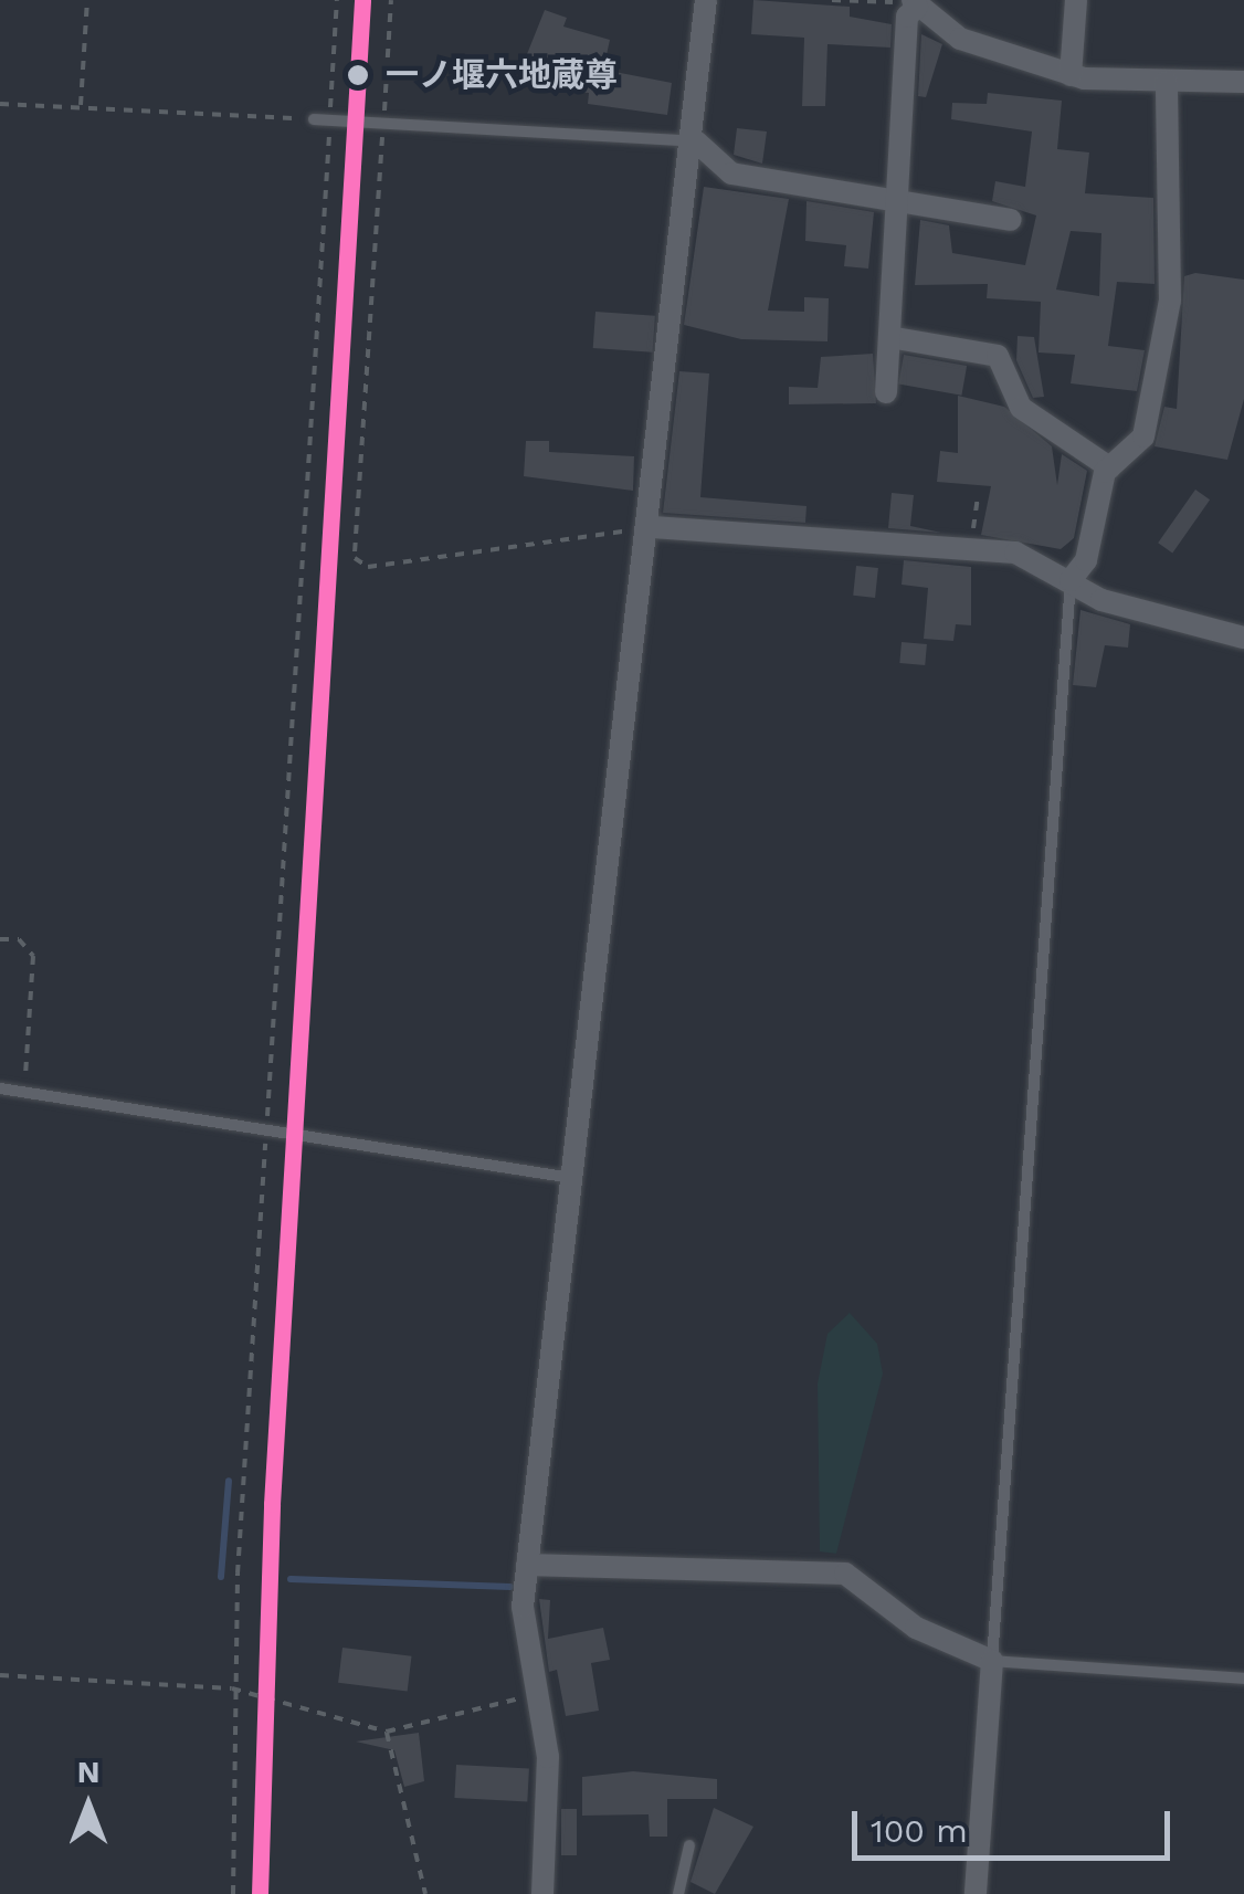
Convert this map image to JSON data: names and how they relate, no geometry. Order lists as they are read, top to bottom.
{
  "places": ["一ノ堰六地蔵尊"],
  "scale_bar": "100 m",
  "north": "top"
}
